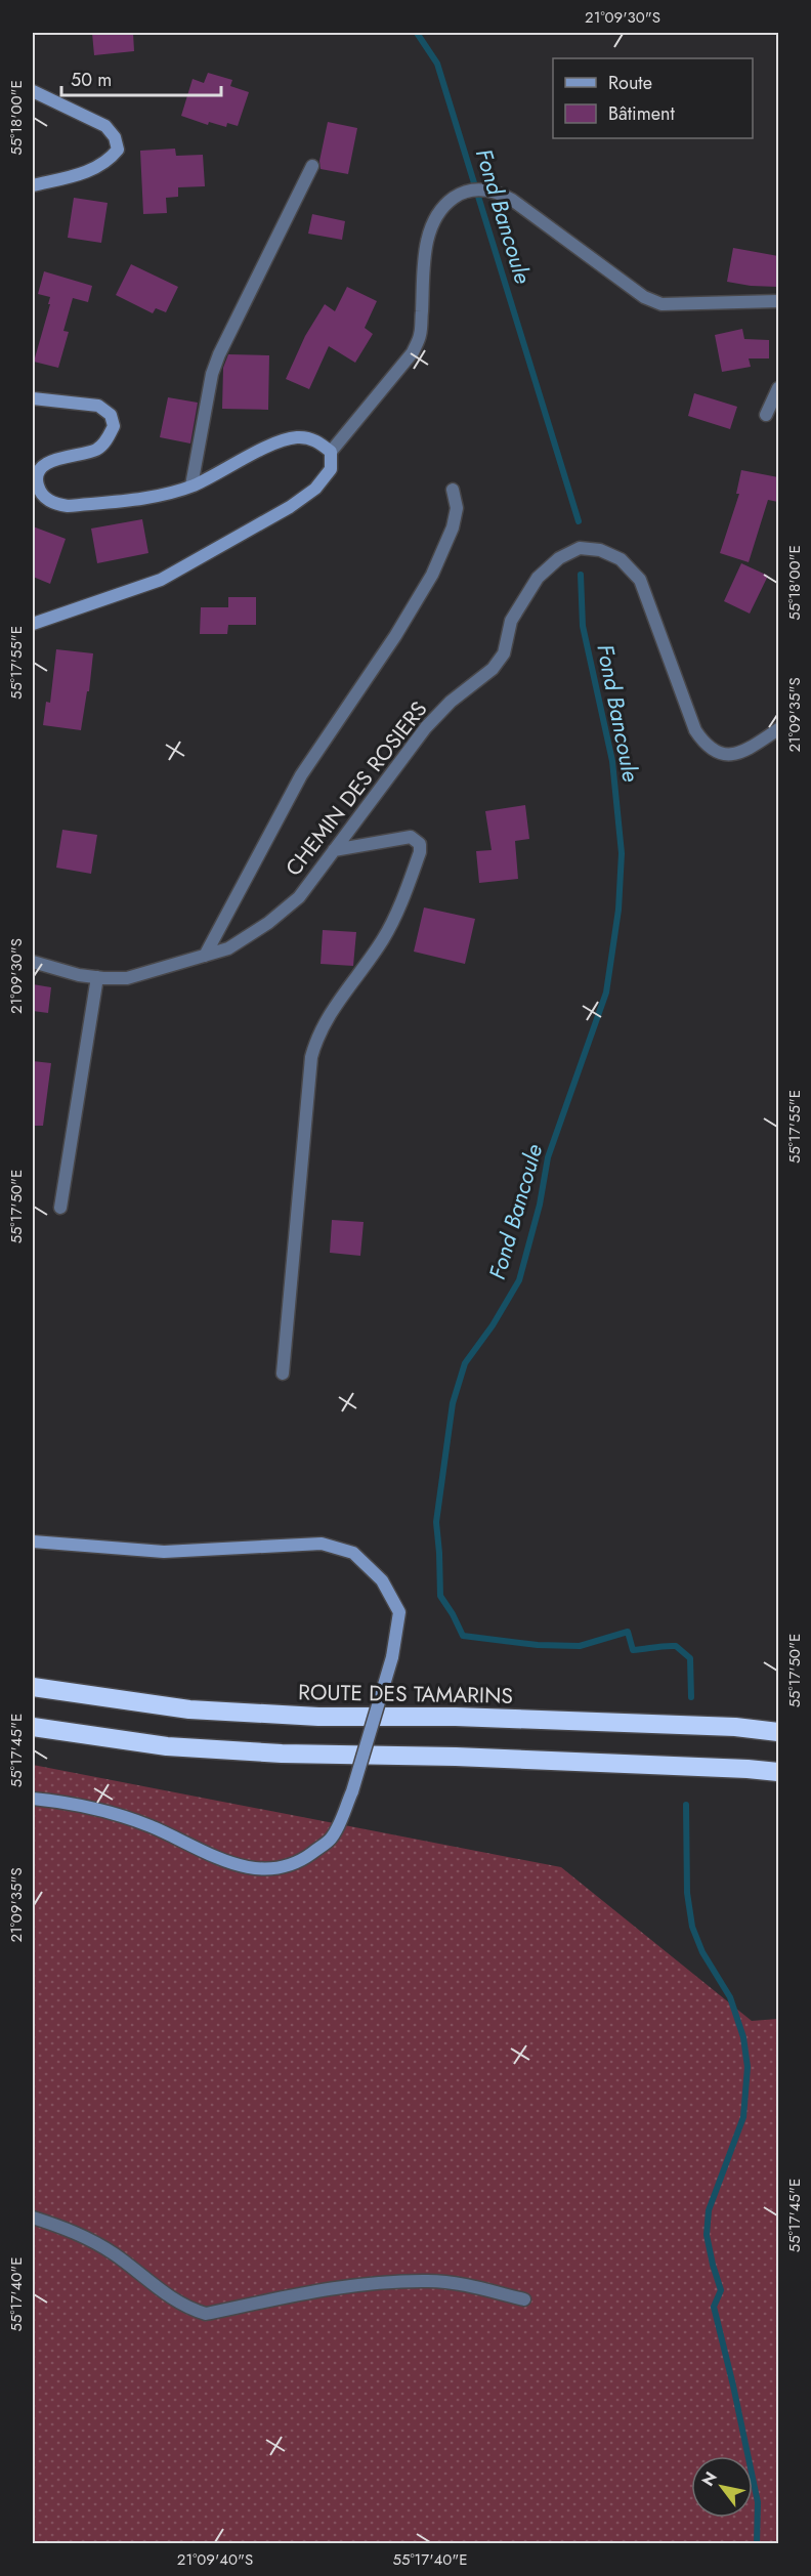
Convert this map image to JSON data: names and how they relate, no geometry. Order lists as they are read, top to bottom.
{
  "streets": {
    "highway": ["ROUTE DES TAMARINS"],
    "street": ["CHEMIN DES ROSIERS"]
  },
  "water": ["Fond Bancoule"],
  "legend": ["Route", "Bâtiment"],
  "scale_bar": "50 m",
  "north": "top left",
  "coordinates": [
    "21°09'30\"S",
    "55°18'00\"E",
    "55°17'55\"E",
    "21°09'35\"S",
    "55°17'50\"E",
    "55°17'45\"E",
    "55°17'40\"E",
    "21°09'40\"S"
  ]
}
